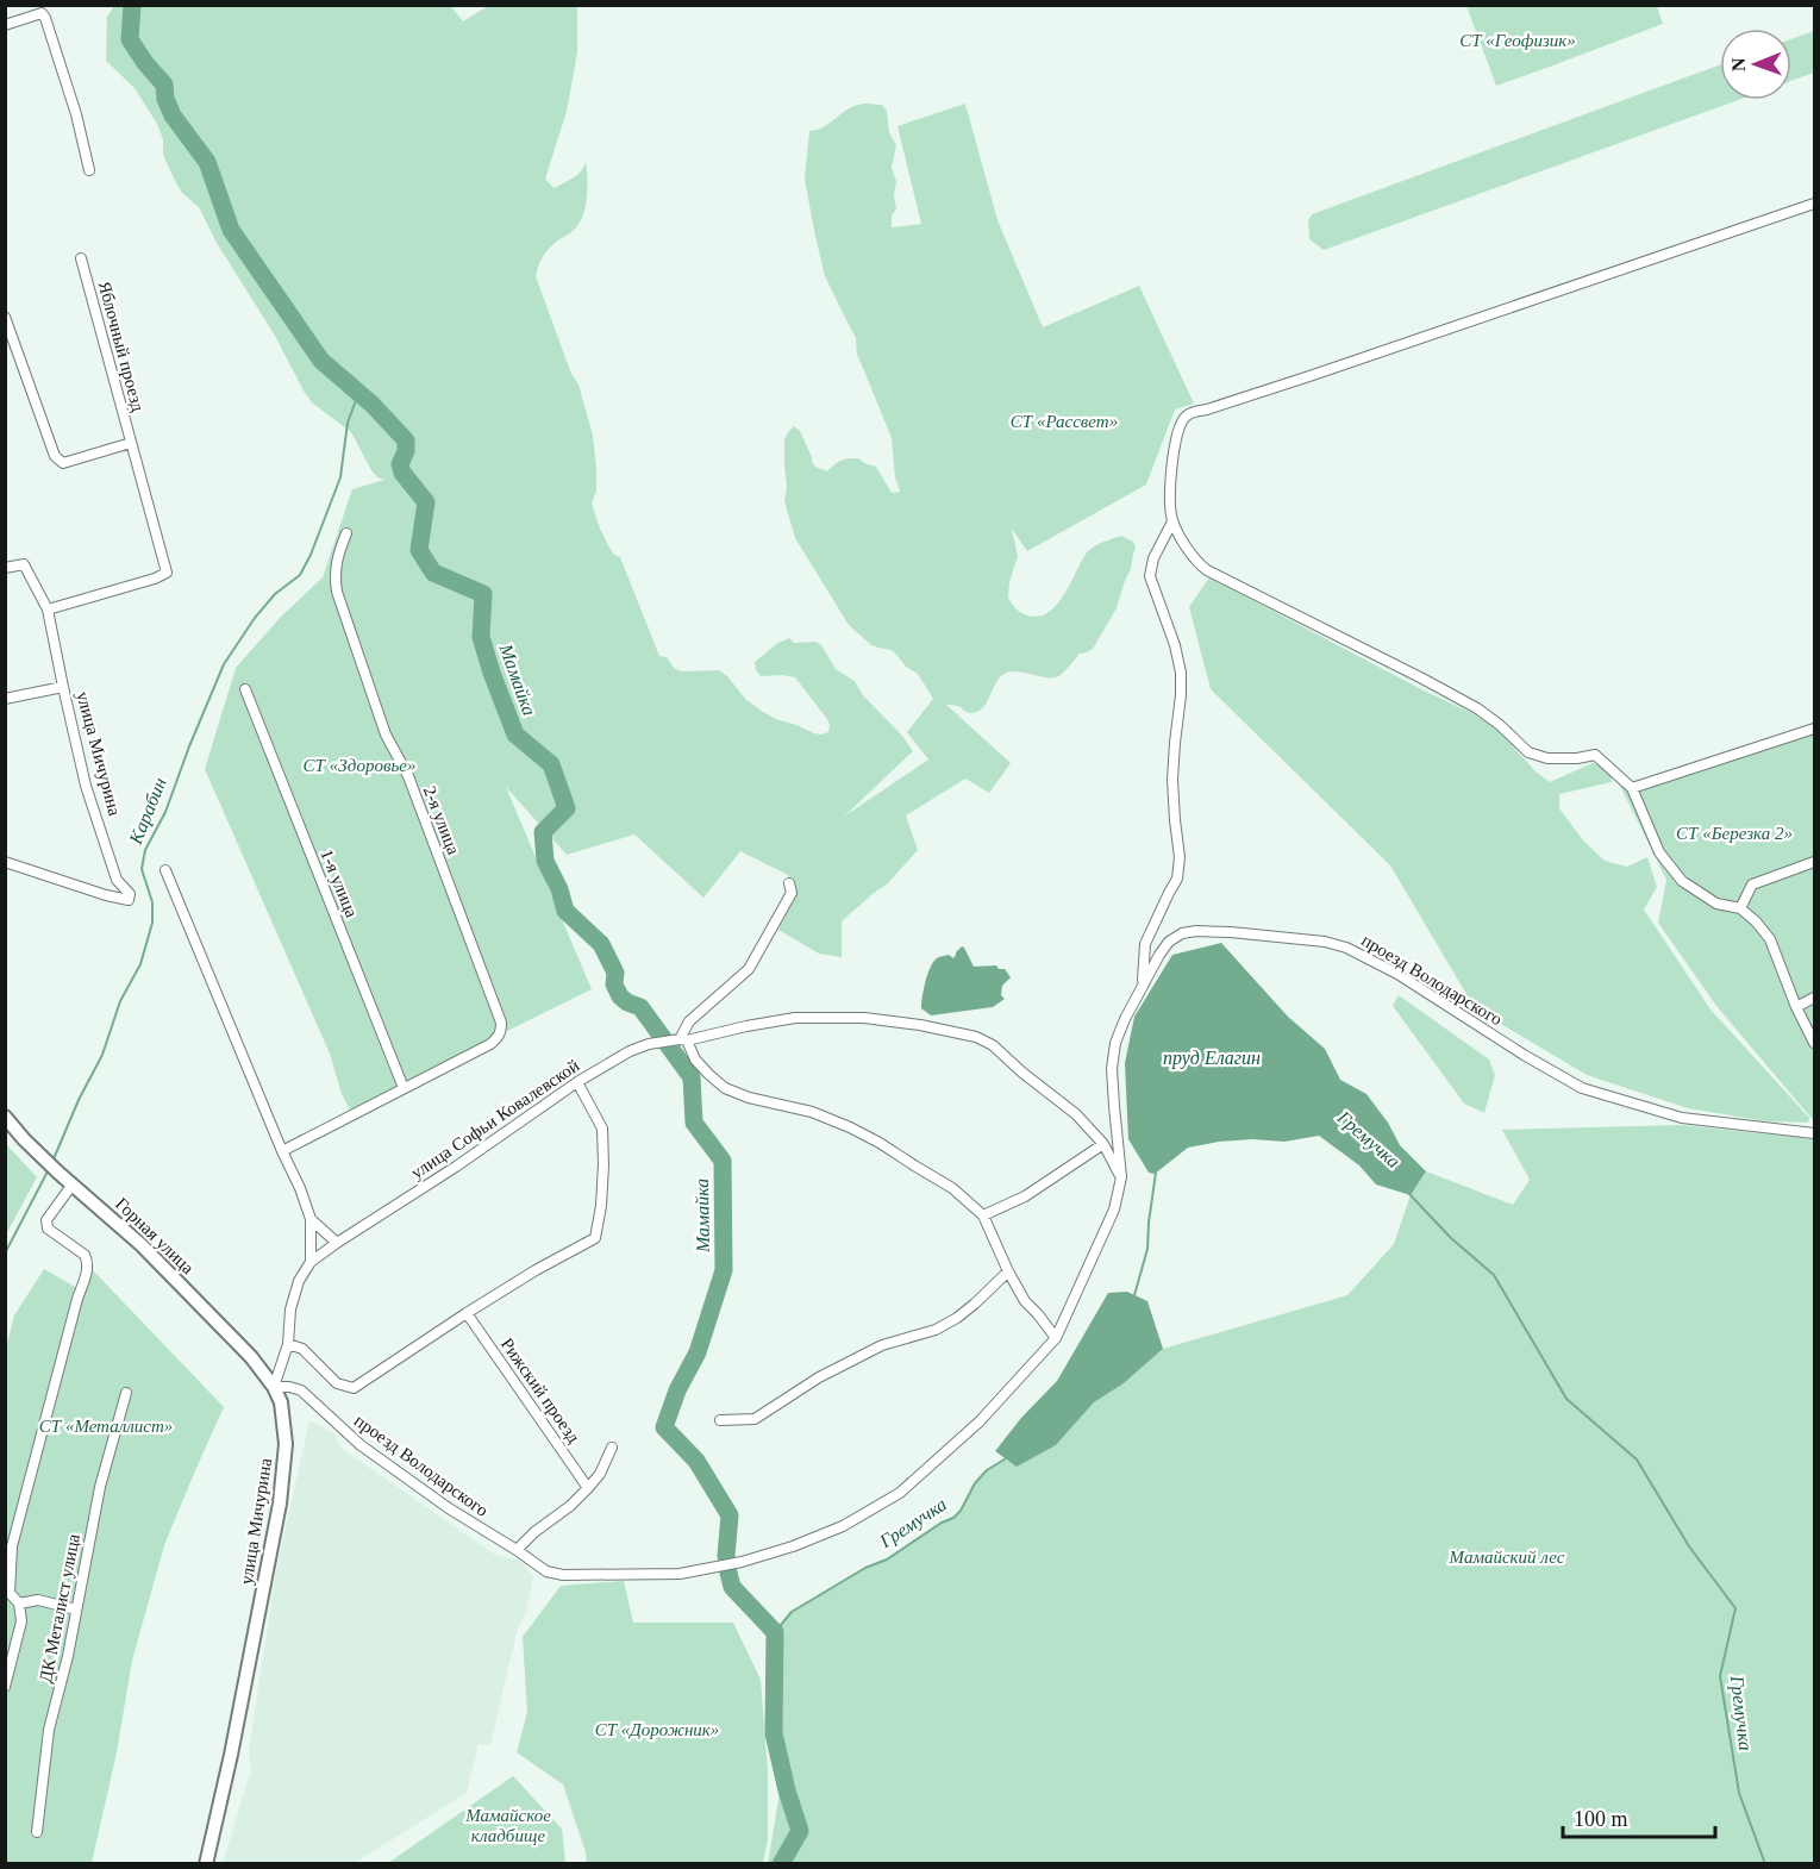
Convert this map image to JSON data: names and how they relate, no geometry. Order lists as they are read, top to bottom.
{
  "streets": {
    "street": [
      "Яблочный проезд",
      "улица Мичурина",
      "2-я улица",
      "1-я улица",
      "проезд Володарского",
      "улица Софьи Ковалевской",
      "Горная улица",
      "Рижский проезд",
      "ДК Металист улица"
    ]
  },
  "crossings": [
    ["Яблочный проезд", "улица Мичурина"],
    ["улица Мичурина", "проезд Володарского"],
    ["улица Мичурина", "Горная улица"],
    ["2-я улица", "1-я улица"],
    ["проезд Володарского", "улица Софьи Ковалевской"],
    ["проезд Володарского", "Горная улица"],
    ["Горная улица", "ДК Металист улица"]
  ],
  "water": [
    "Мамайка",
    "Карабин",
    "пруд Елагин",
    "Гремучка"
  ],
  "parks": [
    "СТ «Геофизик»",
    "СТ «Рассвет»",
    "СТ «Здоровье»",
    "СТ «Березка 2»",
    "СТ «Металлист»",
    "Мамайский лес",
    "СТ «Дорожник»",
    "Мамайское кладбище"
  ],
  "scale_bar": "100 m",
  "north": "left"
}
